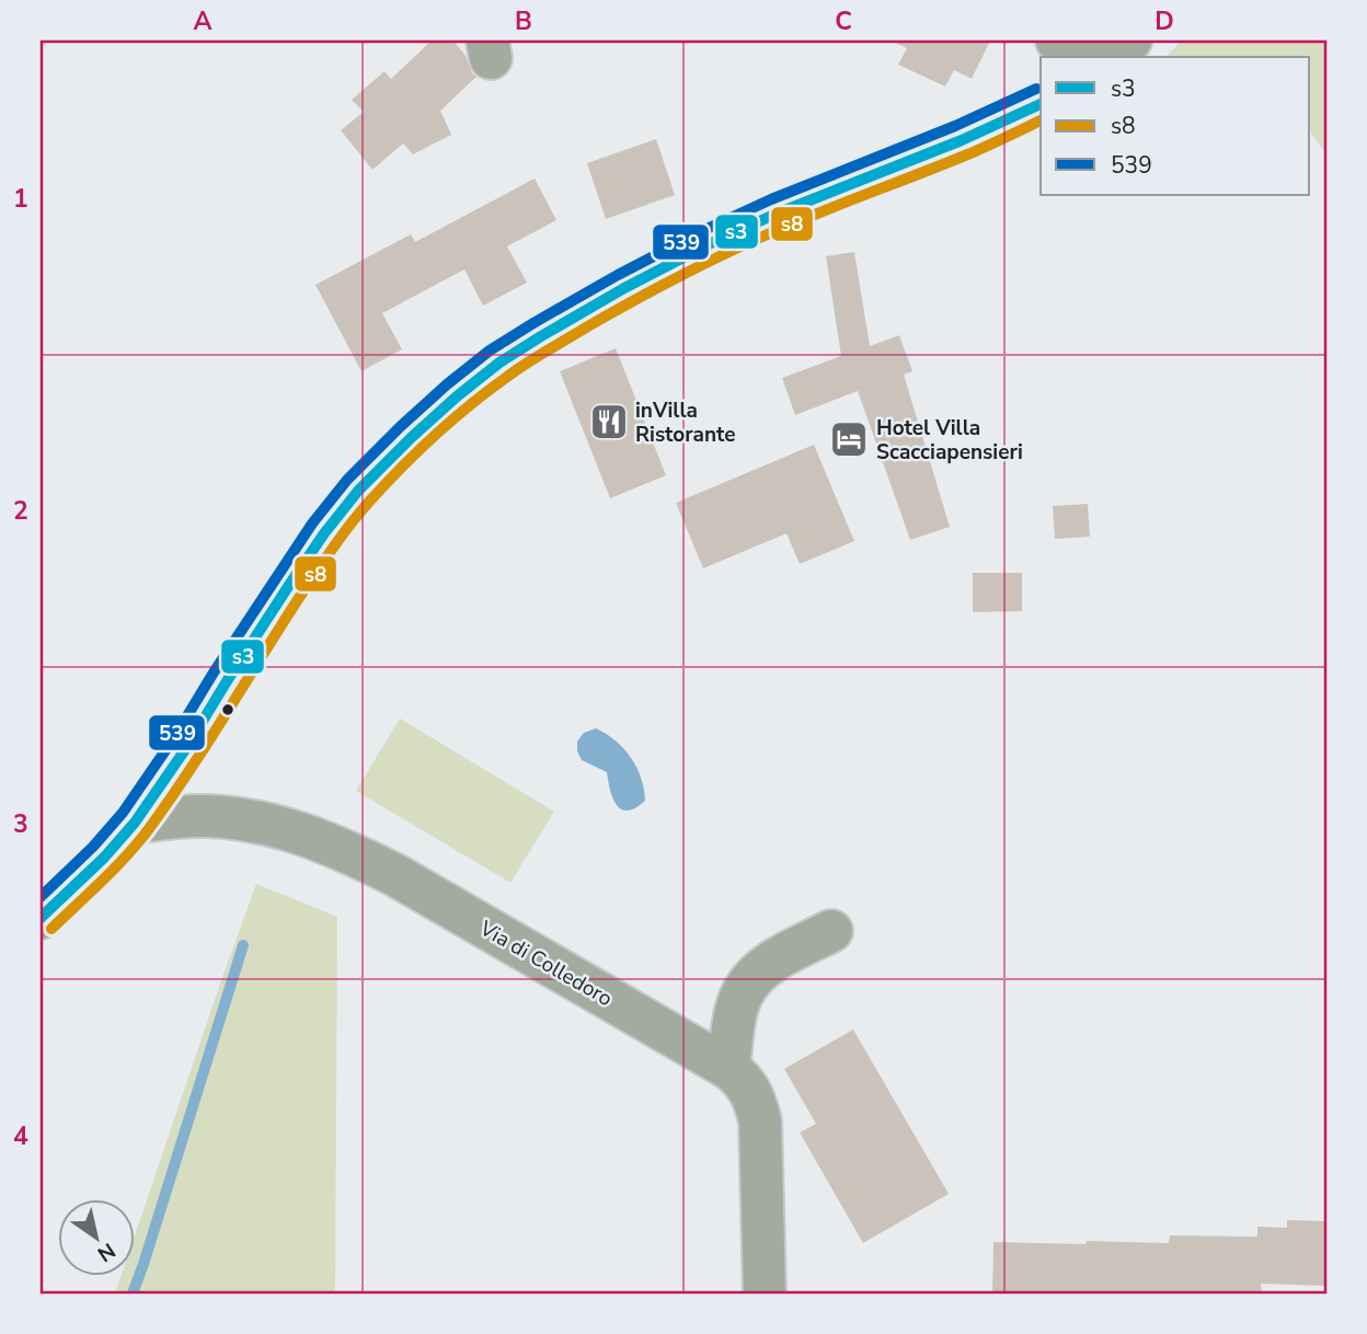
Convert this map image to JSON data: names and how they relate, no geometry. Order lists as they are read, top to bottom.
{
  "streets": {
    "street": ["Via di Colledoro"]
  },
  "places": {
    "restaurant": ["inVilla Ristorante"],
    "hotel": ["Hotel Villa Scacciapensieri"]
  },
  "lines": ["transit line 539", "transit line s3", "transit line s8"],
  "legend": ["s3", "s8", "539"],
  "north": "bottom right",
  "grid": {
    "columns": [
      "A",
      "B",
      "C",
      "D"
    ],
    "rows": [
      "1",
      "2",
      "3",
      "4"
    ]
  }
}
